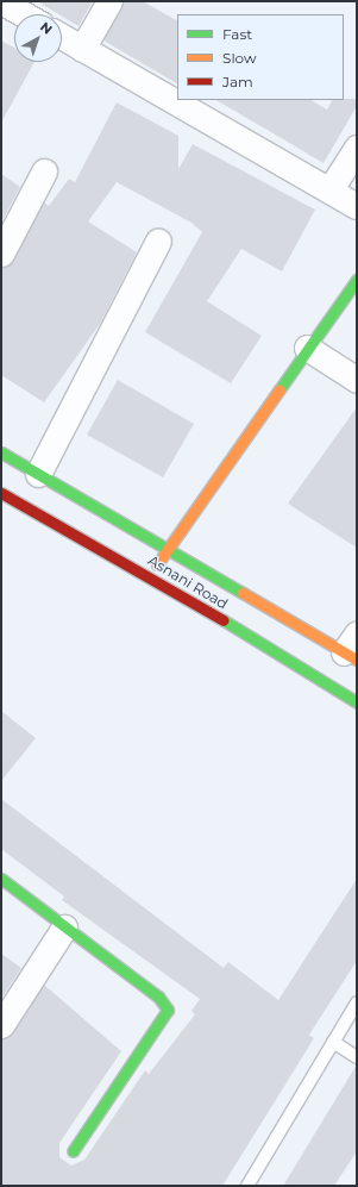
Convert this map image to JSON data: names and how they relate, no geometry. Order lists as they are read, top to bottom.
{
  "streets": {
    "street": ["Asnani Road"]
  },
  "legend": ["Fast", "Slow", "Jam"],
  "north": "top right"
}
